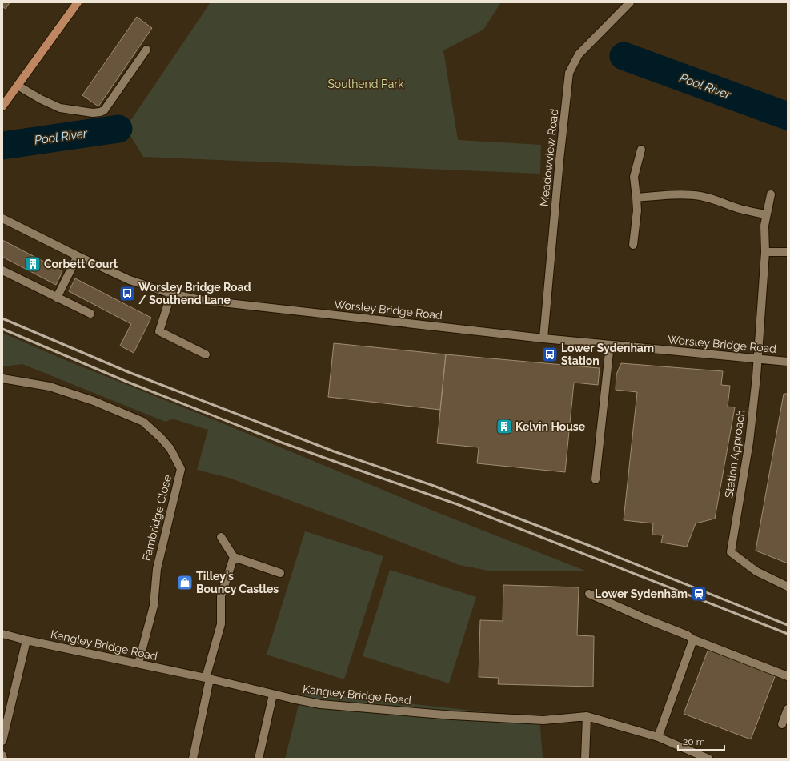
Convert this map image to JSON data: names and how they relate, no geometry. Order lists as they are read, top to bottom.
{
  "streets": {
    "street": [
      "Meadowview Road",
      "Worsley Bridge Road",
      "Station Approach",
      "Fambridge Close",
      "Kangley Bridge Road"
    ]
  },
  "crossings": [
    ["Meadowview Road", "Worsley Bridge Road"],
    ["Worsley Bridge Road", "Station Approach"],
    ["Fambridge Close", "Kangley Bridge Road"]
  ],
  "water": ["Pool River"],
  "parks": ["Southend Park"],
  "places": {
    "building": ["Corbett Court", "Kelvin House"],
    "bus stop": ["Worsley Bridge Road / Southend Lane", "Lower Sydenham Station"],
    "shop": ["Tilley's Bouncy Castles"],
    "station": ["Lower Sydenham"]
  },
  "scale_bar": "20 m"
}
